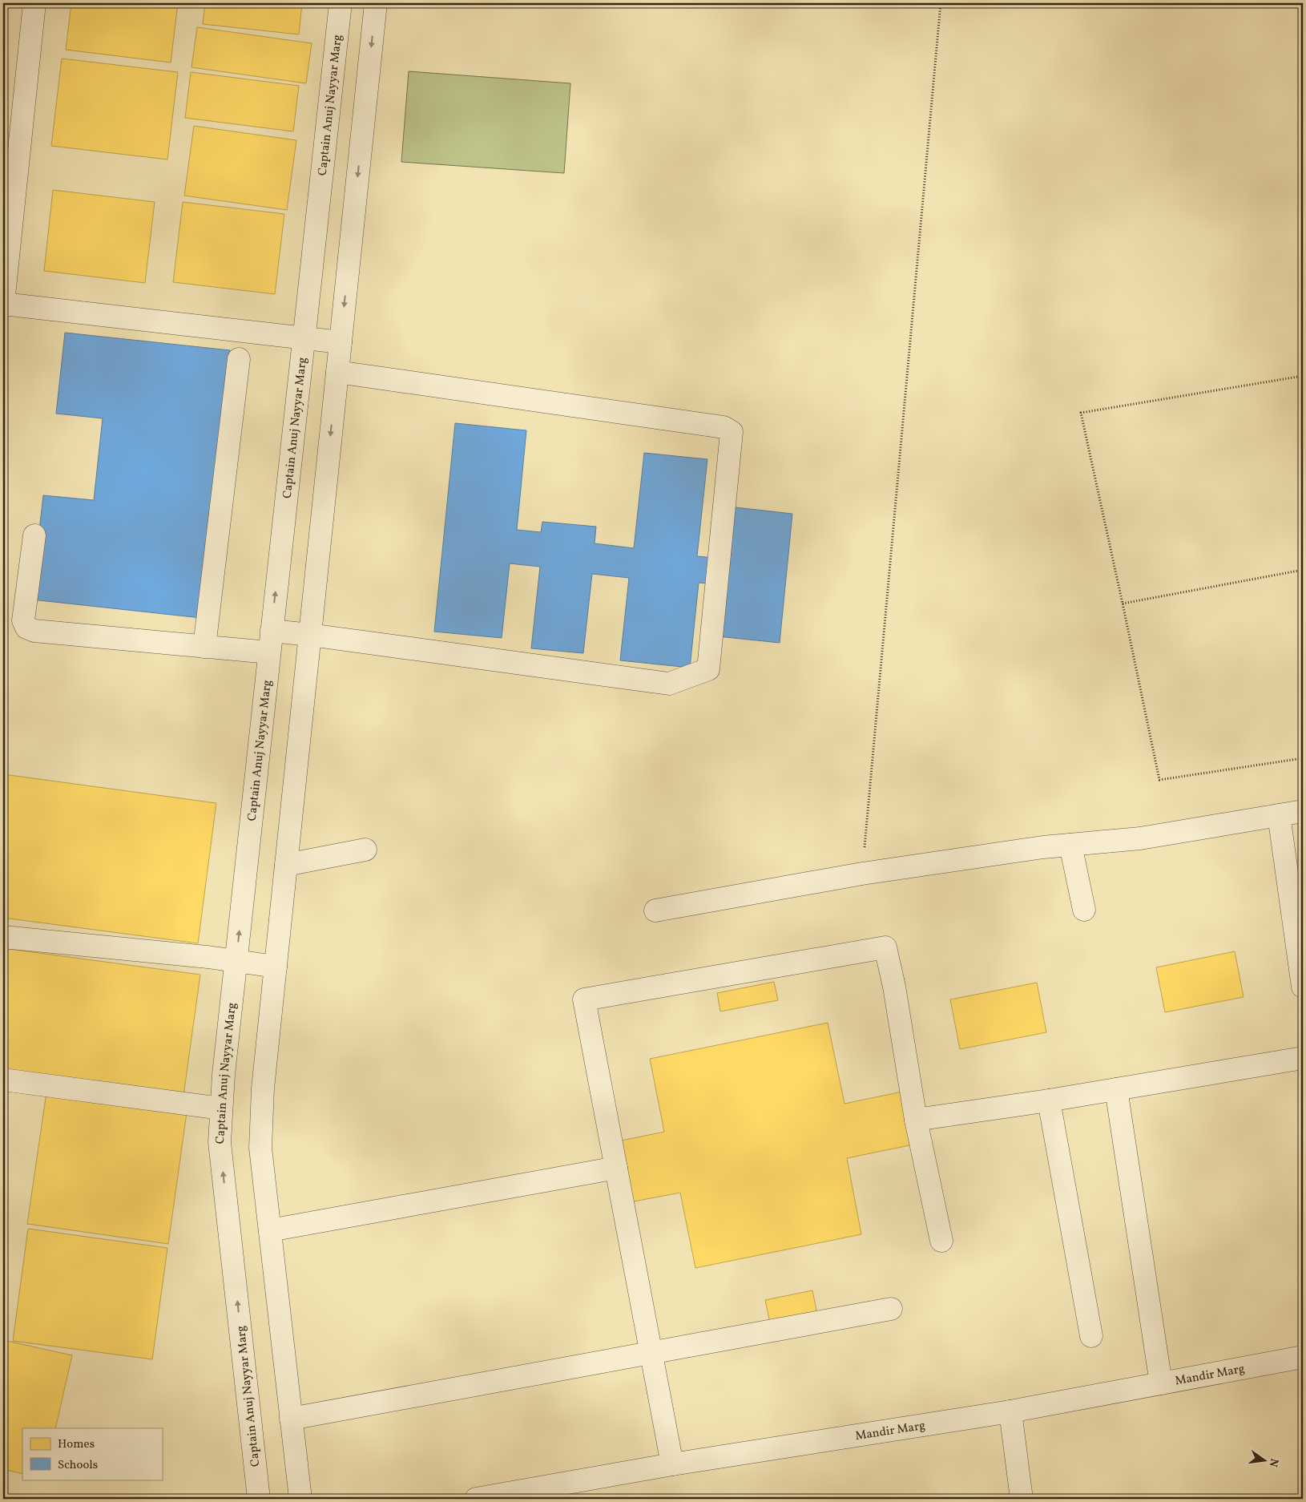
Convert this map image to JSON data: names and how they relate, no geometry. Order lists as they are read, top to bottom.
{
  "streets": {
    "street": ["Captain Anuj Nayyar Marg", "Mandir Marg"]
  },
  "legend": ["Homes", "Schools"],
  "north": "right"
}
